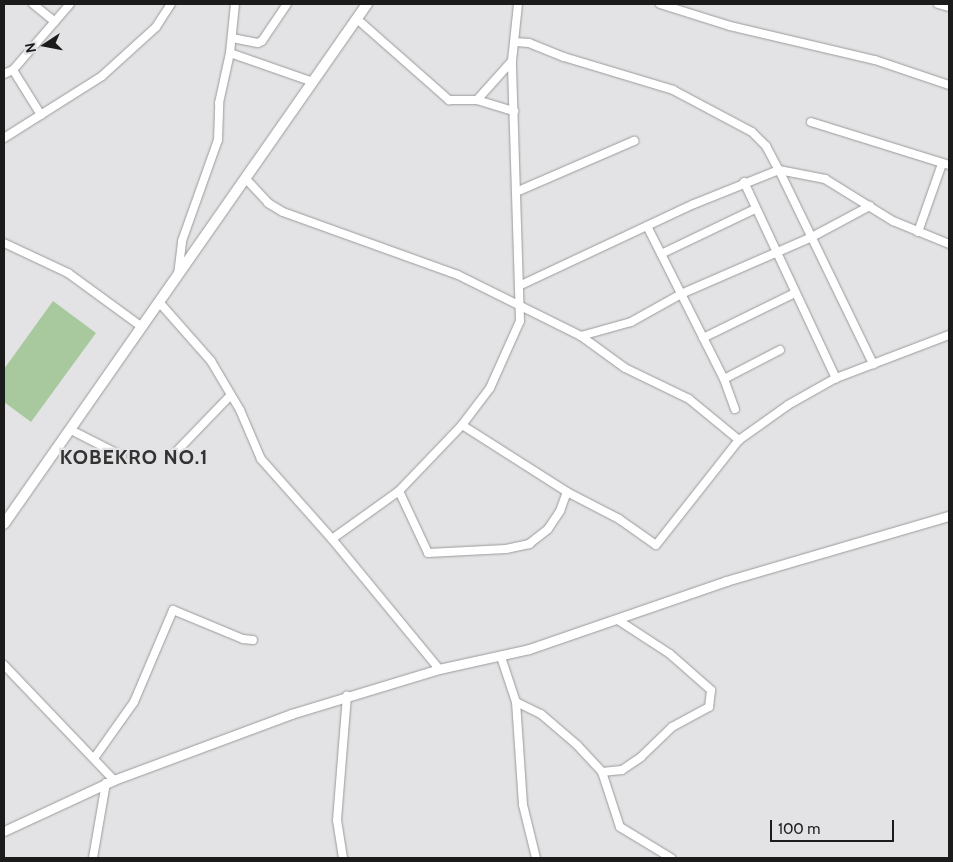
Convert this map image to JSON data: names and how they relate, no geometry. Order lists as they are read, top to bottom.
{
  "districts": ["KOBEKRO NO.1"],
  "scale_bar": "100 m",
  "north": "left"
}
